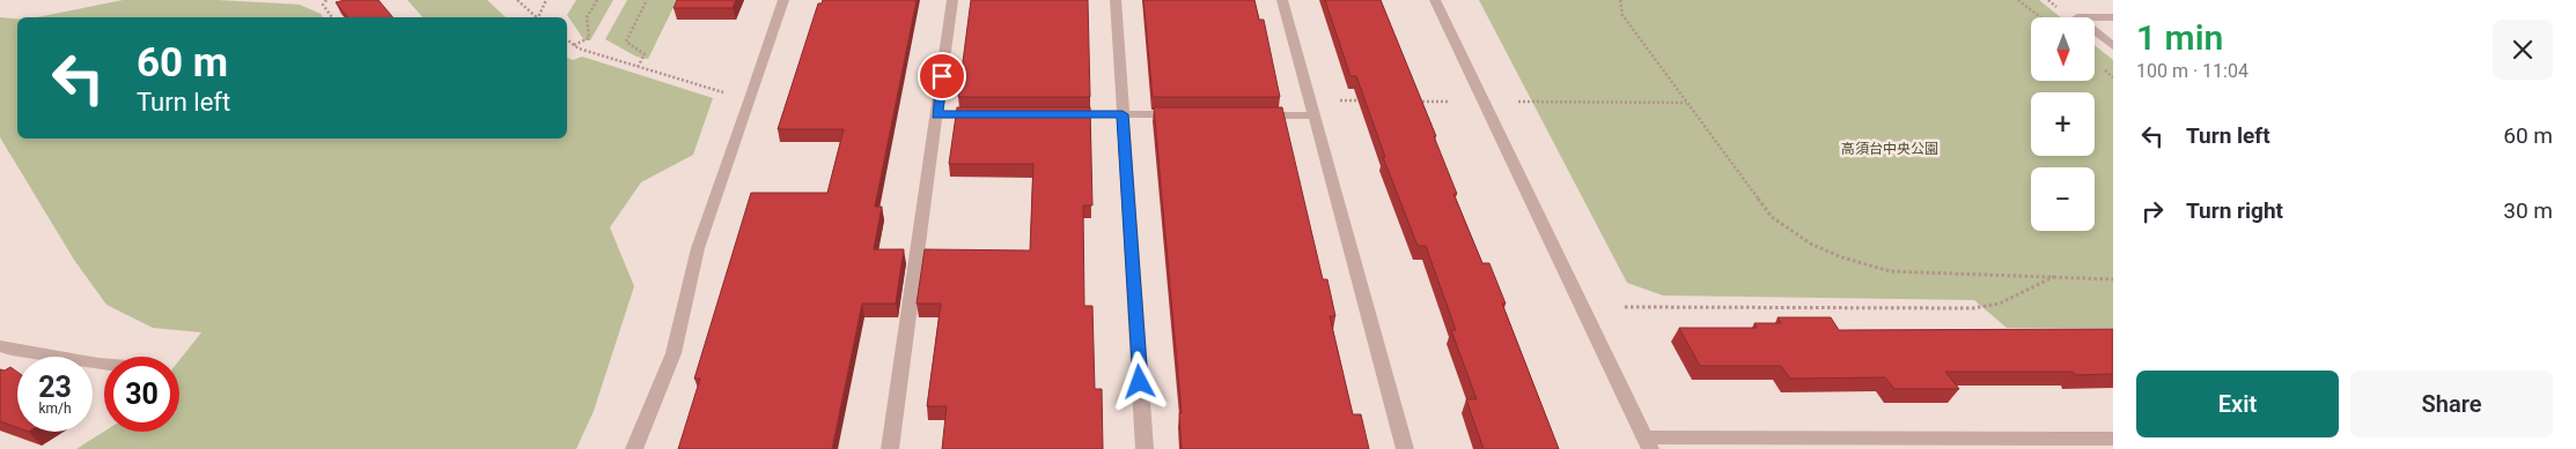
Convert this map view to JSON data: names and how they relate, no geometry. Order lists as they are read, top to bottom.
{
  "parks": ["高須台中央公園"],
  "north": "bottom",
  "page": {
    "heading": ["1 min", "100 m · 11:04"],
    "map_buttons": ["+", "−"],
    "turn": ["60 m", "Turn left"],
    "list": [
      {
        "name": "Turn left",
        "value": "60 m"
      },
      {
        "name": "Turn right",
        "value": "30 m"
      }
    ],
    "speed": "23 km/h",
    "limit": "30",
    "buttons": ["Exit", "Share"]
  }
}
